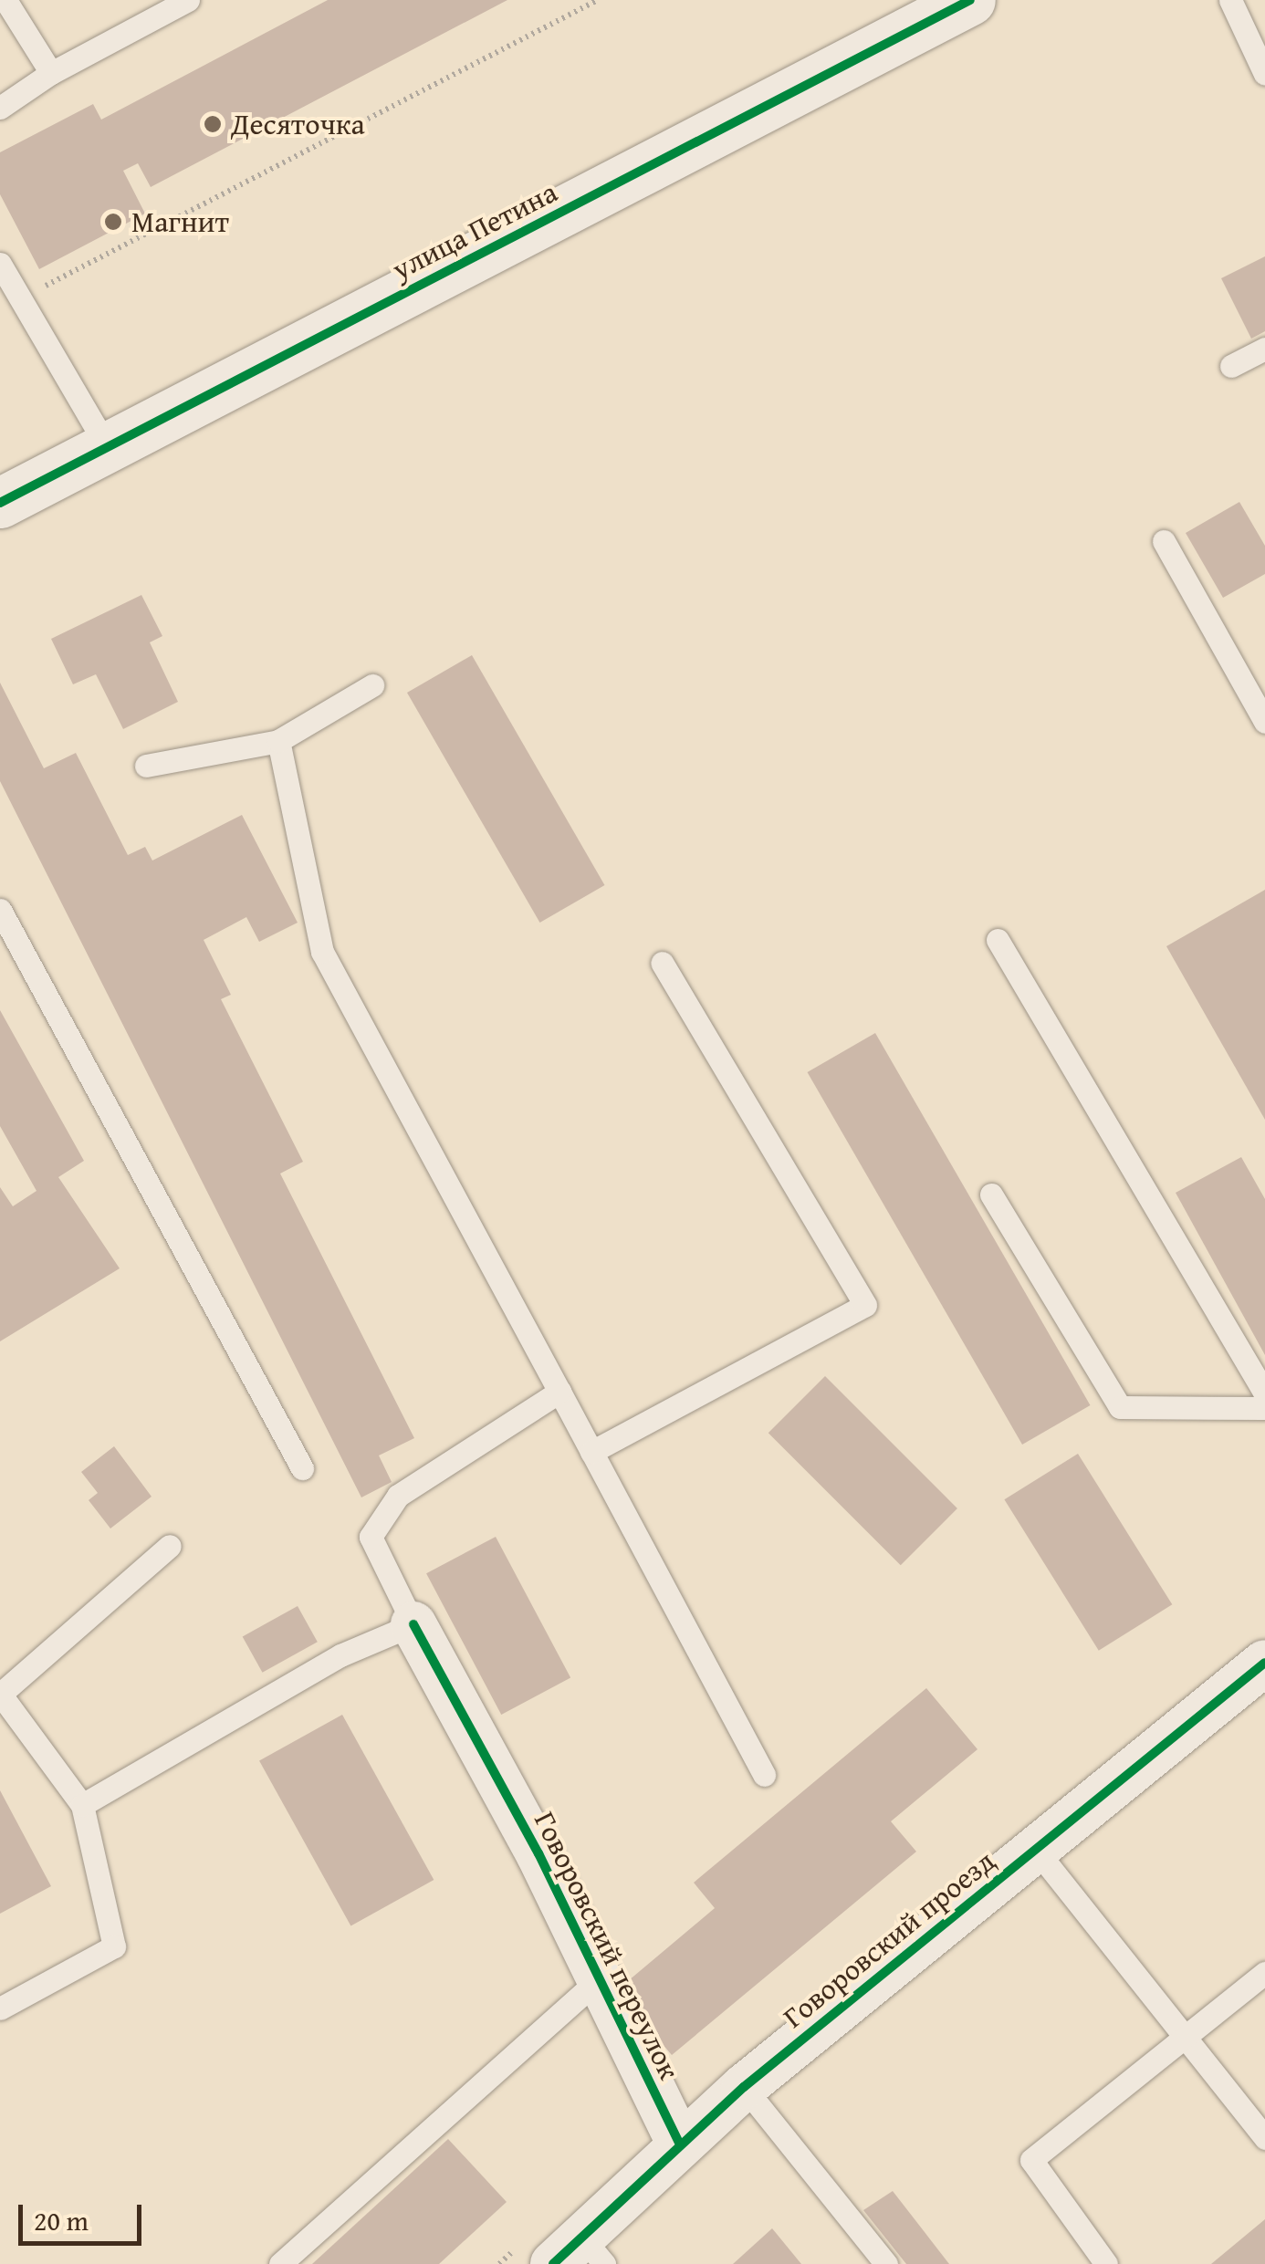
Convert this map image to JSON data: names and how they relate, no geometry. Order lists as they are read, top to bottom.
{
  "streets": {
    "street": ["улица Петина", "Говоровский проезд", "Говоровский переулок"]
  },
  "crossings": [
    ["Говоровский проезд", "Говоровский переулок"]
  ],
  "places": ["Десяточка", "Магнит"],
  "scale_bar": "20 m"
}
